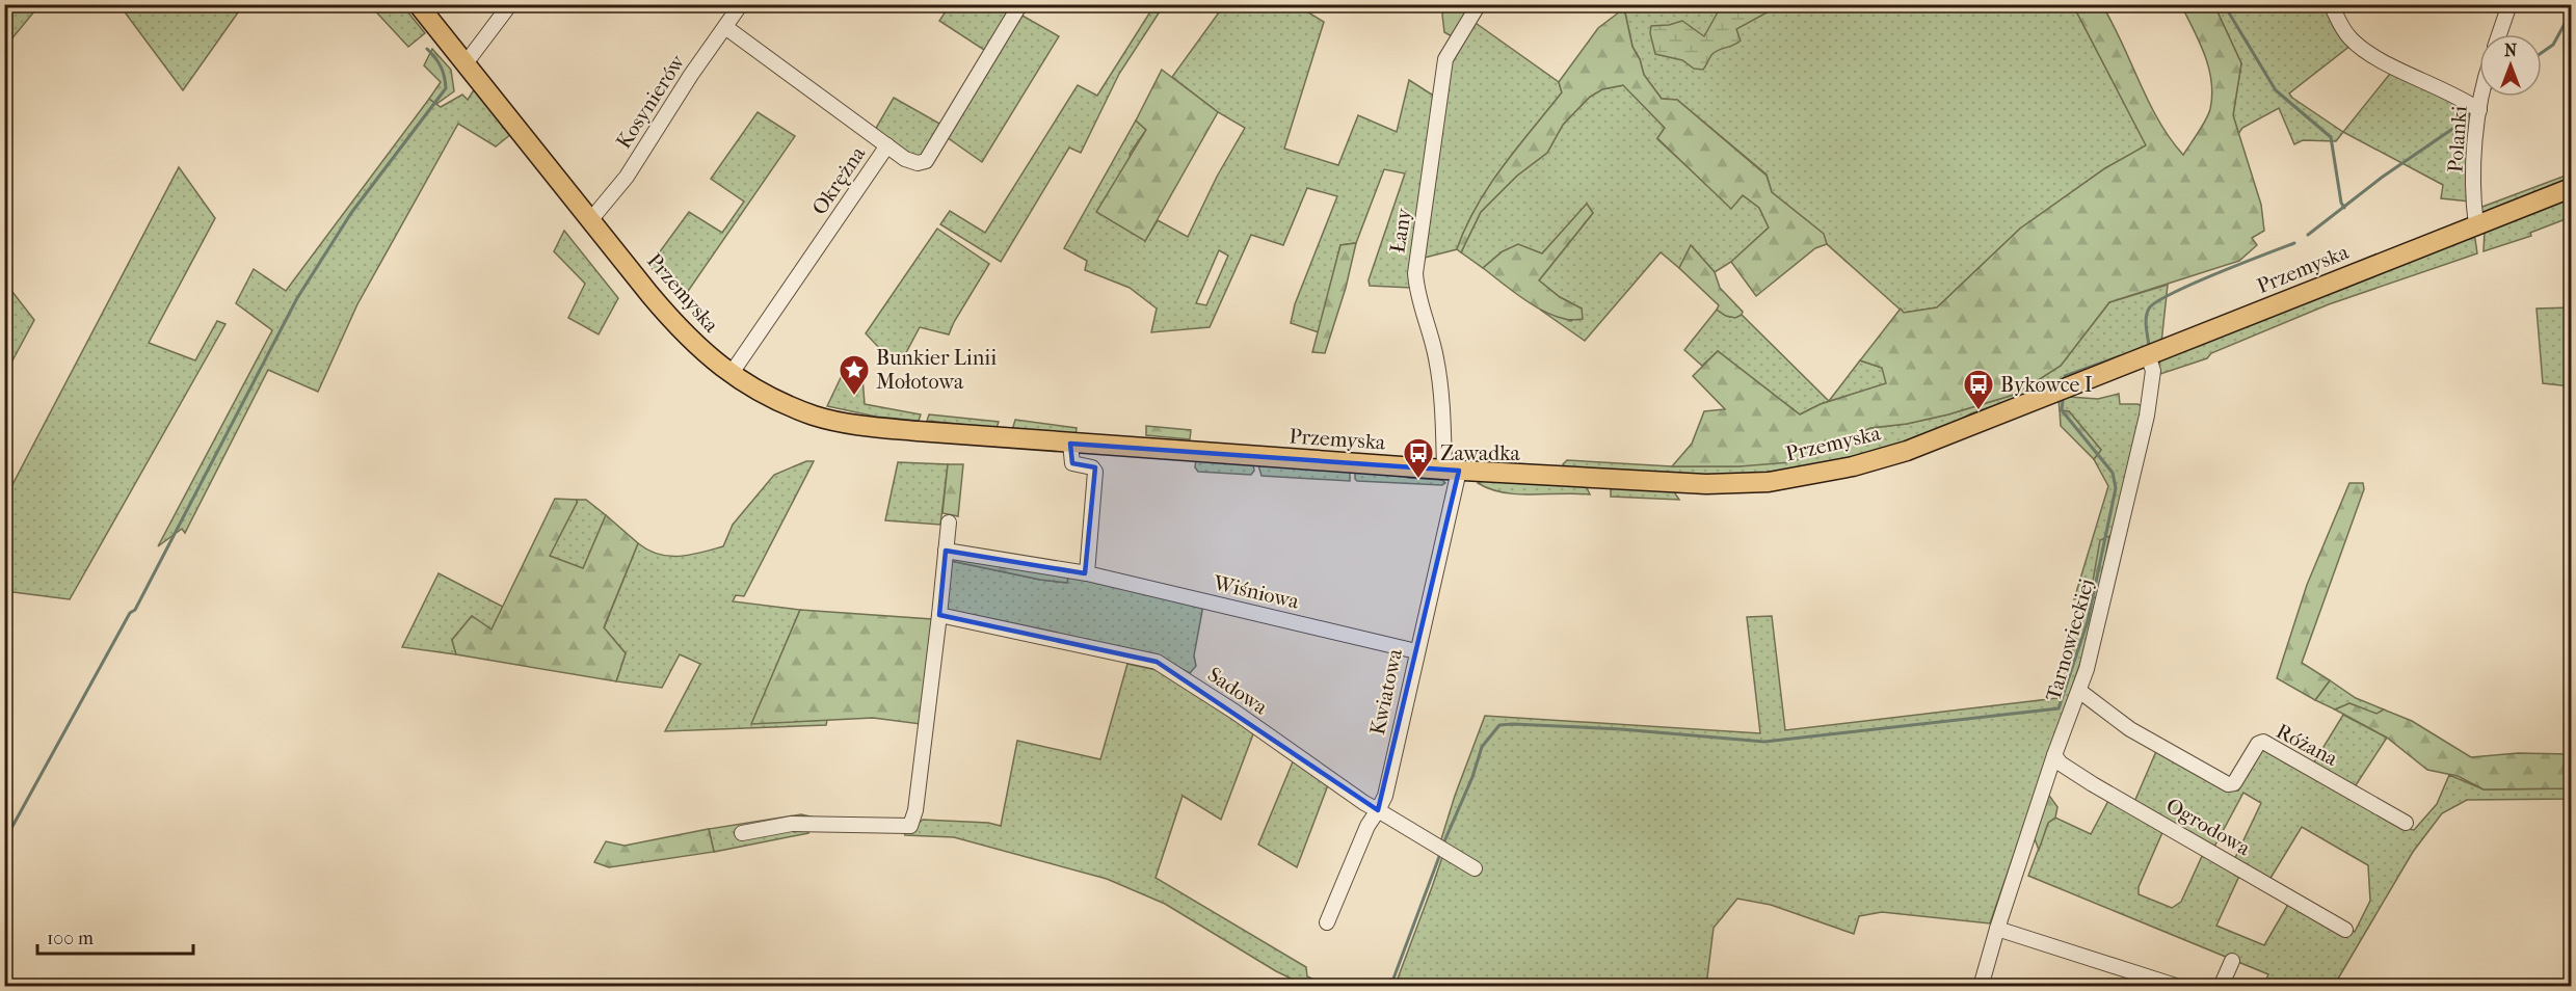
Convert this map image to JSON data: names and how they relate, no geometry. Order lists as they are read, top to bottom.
{
  "streets": {
    "main road": ["Przemyska"],
    "street": [
      "Kosynierów",
      "Polanki",
      "Okrężna",
      "Łany",
      "Wiśniowa",
      "Tarnowieckiej",
      "Sadowa",
      "Kwiatowa",
      "Różana",
      "Ogrodowa"
    ]
  },
  "crossings": [
    ["Kosynierów", "Okrężna"],
    ["Kosynierów", "Przemyska"],
    ["Polanki", "Przemyska"],
    ["Okrężna", "Przemyska"],
    ["Łany", "Przemyska"],
    ["Łany", "Kwiatowa"],
    ["Przemyska", "Tarnowieckiej"],
    ["Przemyska", "Kwiatowa"],
    ["Wiśniowa", "Kwiatowa"],
    ["Tarnowieckiej", "Różana"],
    ["Tarnowieckiej", "Ogrodowa"],
    ["Sadowa", "Kwiatowa"]
  ],
  "places": {
    "place": ["Bunkier Linii Mołotowa"],
    "bus stop": ["Bykowce I", "Zawadka"]
  },
  "scale_bar": "100 m",
  "north": "top"
}
